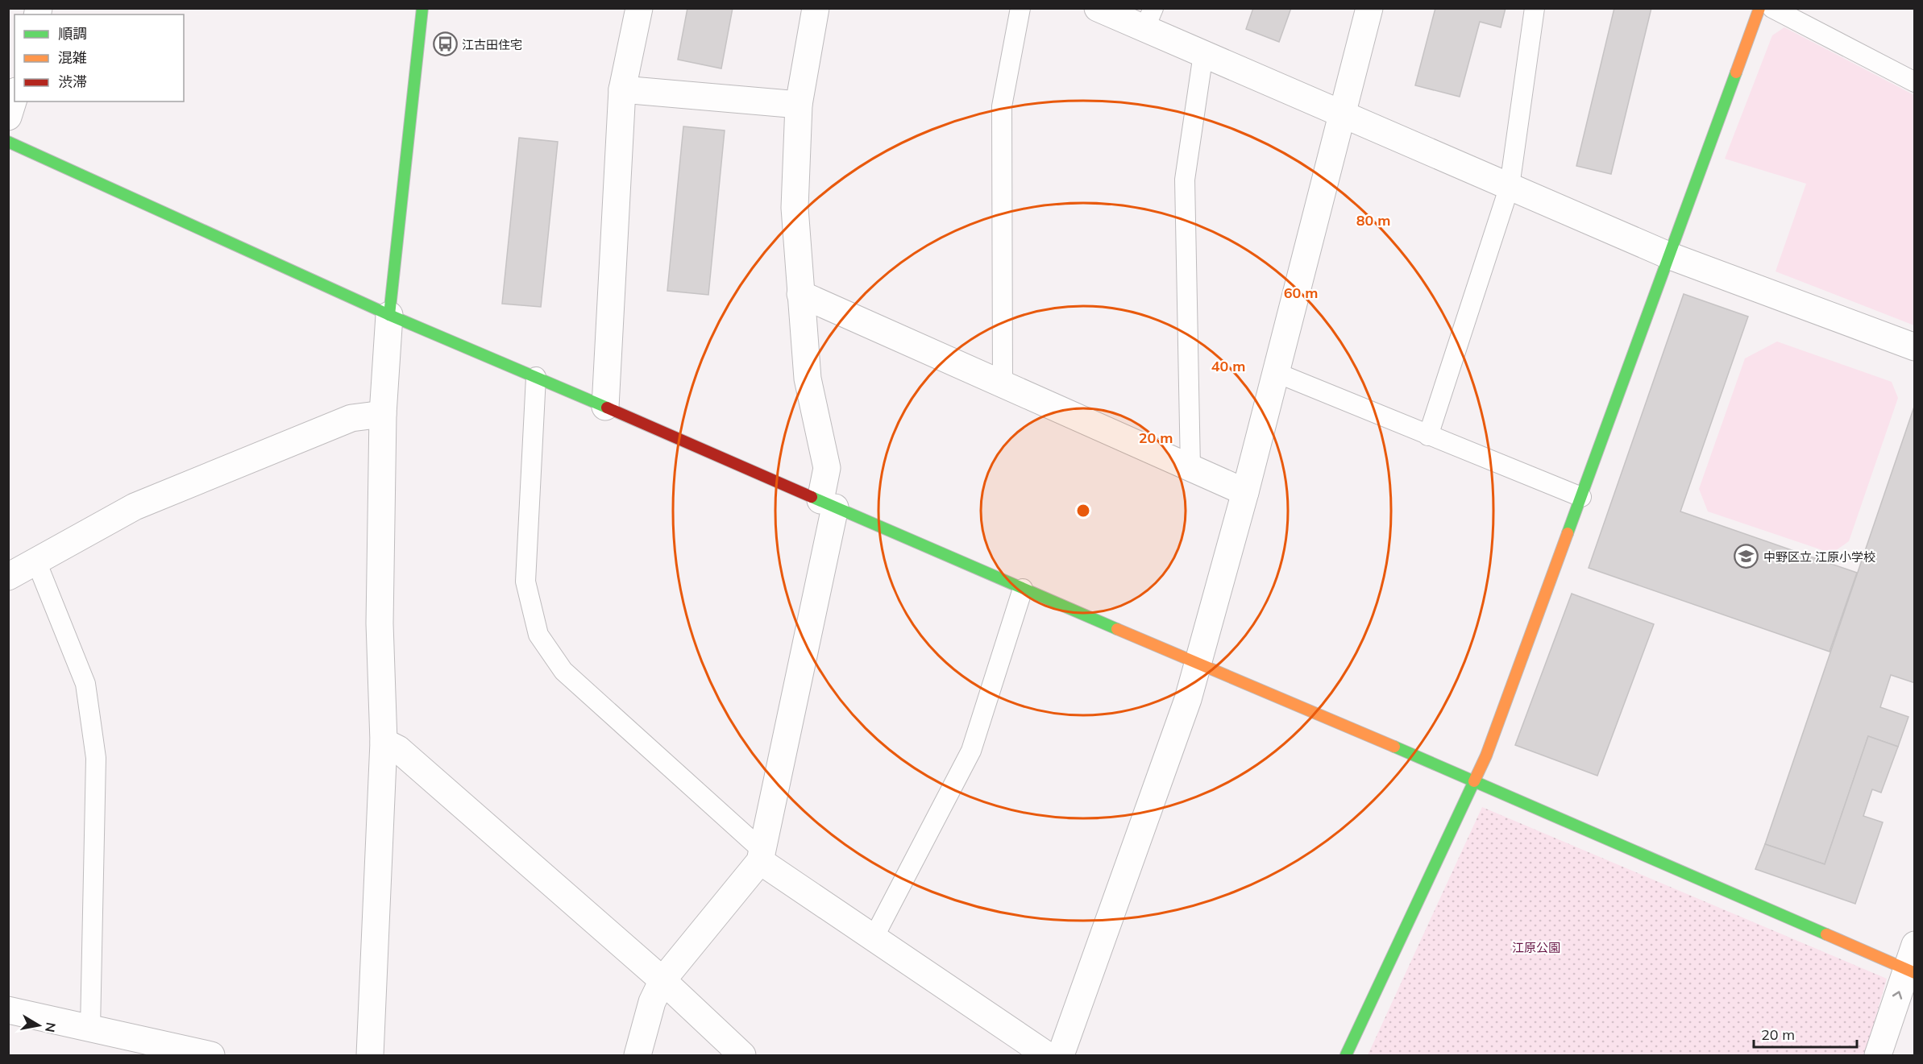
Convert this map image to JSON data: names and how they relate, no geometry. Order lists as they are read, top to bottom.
{
  "parks": ["江原公園"],
  "places": {
    "bus stop": ["江古田住宅"],
    "school or university": ["中野区立 江原小学校"]
  },
  "legend": ["順調", "混雑", "渋滞"],
  "scale_bar": "20 m",
  "north": "right",
  "rings": [
    "80 m",
    "60 m",
    "40 m",
    "20 m"
  ]
}
